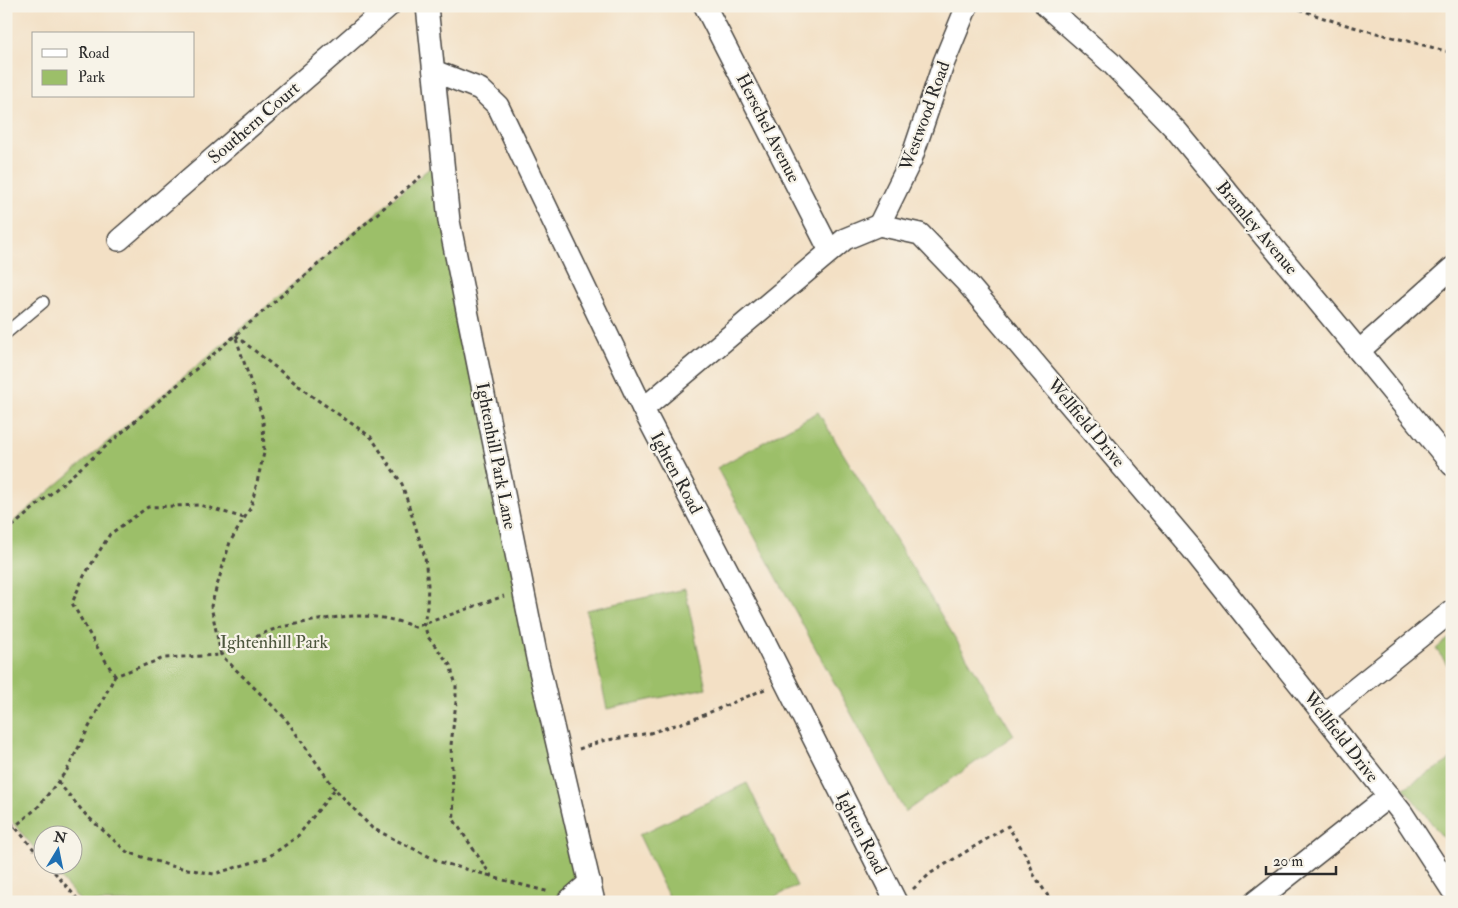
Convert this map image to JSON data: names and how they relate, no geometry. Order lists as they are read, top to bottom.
{
  "streets": {
    "street": [
      "Westwood Road",
      "Southern Court",
      "Herschel Avenue",
      "Bramley Avenue",
      "Wellfield Drive",
      "Ightenhill Park Lane",
      "Ighten Road"
    ]
  },
  "crossings": [
    ["Westwood Road", "Wellfield Drive"],
    ["Ightenhill Park Lane", "Ighten Road"]
  ],
  "parks": ["Ightenhill Park"],
  "legend": ["Road", "Park"],
  "scale_bar": "20 m",
  "north": "top"
}
